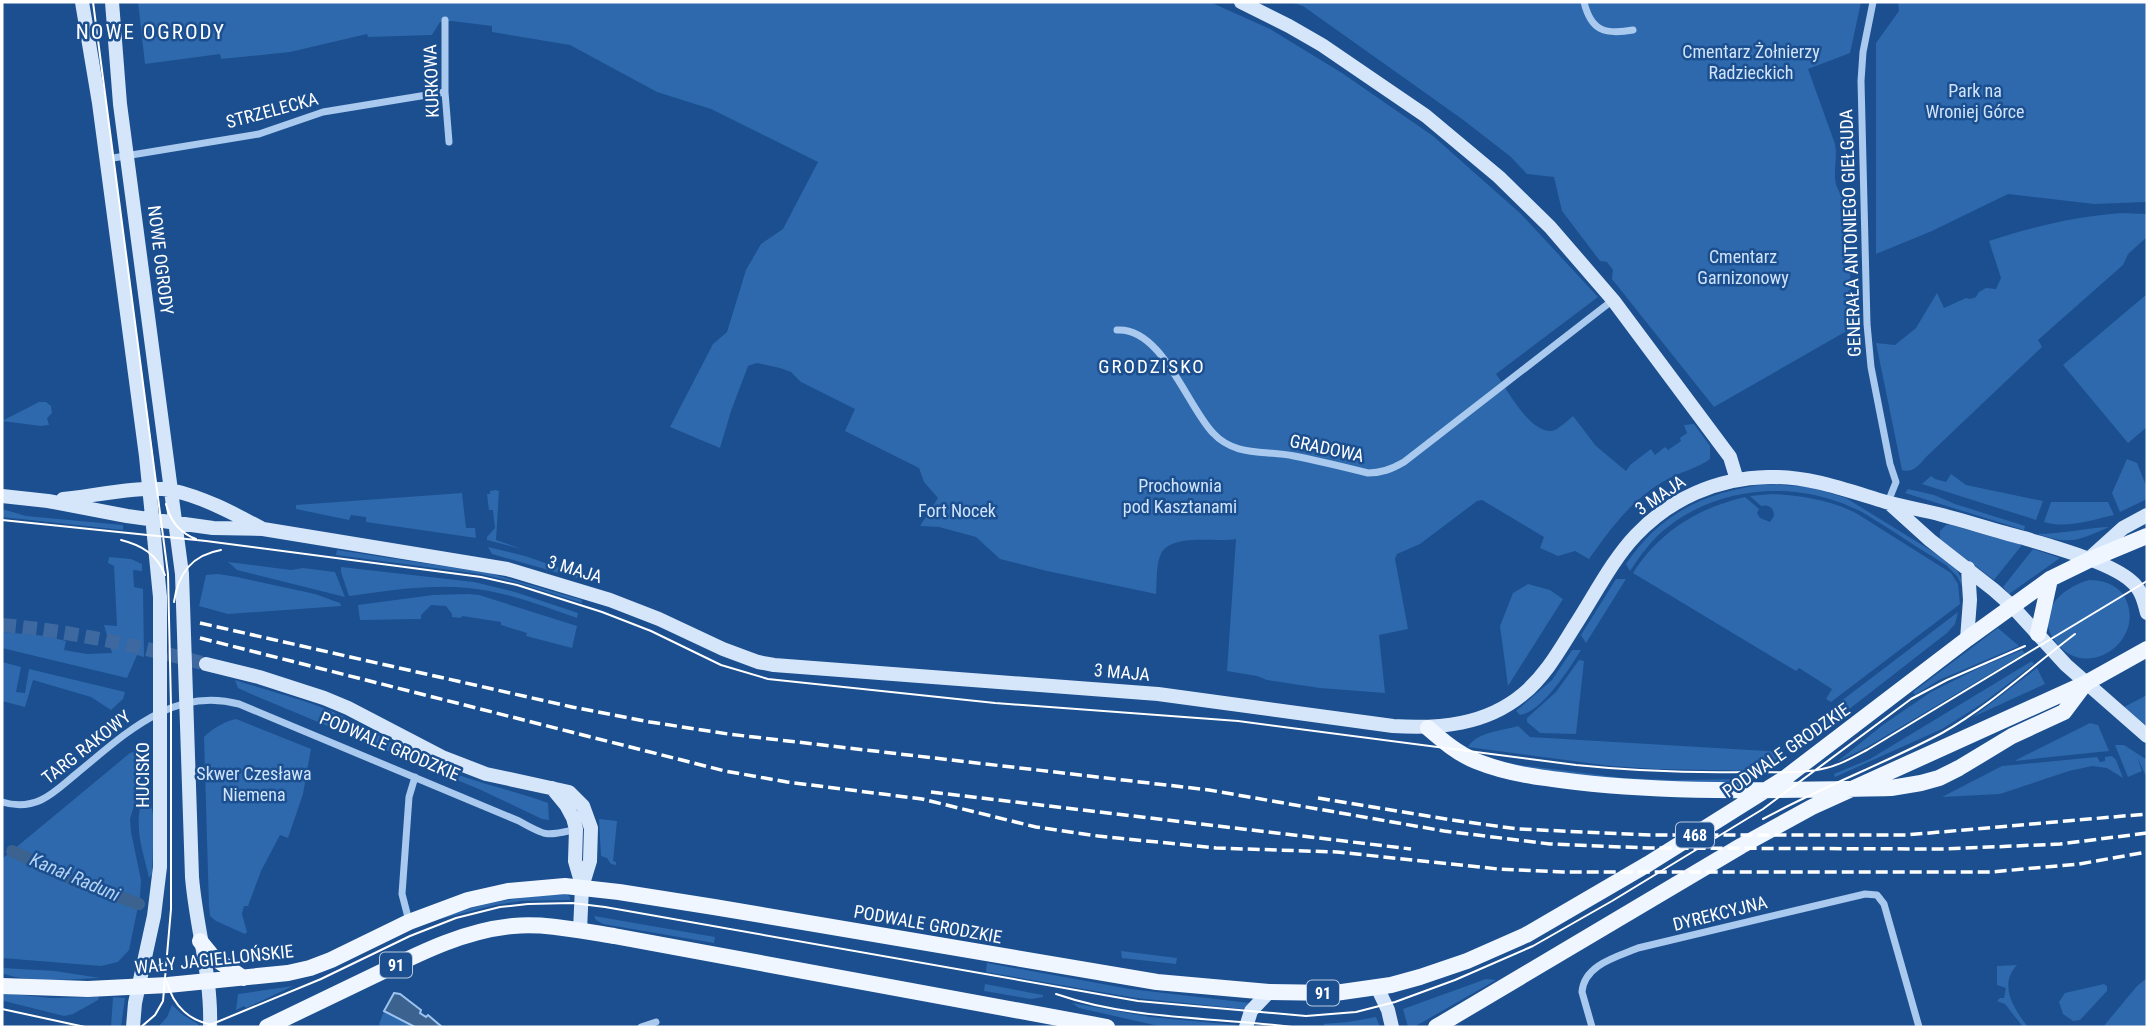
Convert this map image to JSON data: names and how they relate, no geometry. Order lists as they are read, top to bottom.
{
  "streets": {
    "main road": [
      "NOWE OGRODY",
      "3 MAJA",
      "PODWALE GRODZKIE",
      "HUCISKO",
      "468",
      "WAŁY JAGIELLOŃSKIE",
      "91"
    ],
    "street": [
      "KURKOWA",
      "STRZELECKA",
      "GENERAŁA ANTONIEGO GIEŁGUDA",
      "GRADOWA",
      "TARG RAKOWY",
      "DYREKCYJNA"
    ]
  },
  "crossings": [
    ["KURKOWA", "STRZELECKA"],
    ["STRZELECKA", "NOWE OGRODY"],
    ["GENERAŁA ANTONIEGO GIEŁGUDA", "3 MAJA"],
    ["NOWE OGRODY", "3 MAJA"],
    ["3 MAJA", "PODWALE GRODZKIE"],
    ["3 MAJA", "HUCISKO"],
    ["3 MAJA", "468"],
    ["PODWALE GRODZKIE", "TARG RAKOWY"],
    ["PODWALE GRODZKIE", "468"],
    ["PODWALE GRODZKIE", "WAŁY JAGIELLOŃSKIE"],
    ["TARG RAKOWY", "HUCISKO"],
    ["HUCISKO", "WAŁY JAGIELLOŃSKIE"]
  ],
  "districts": ["NOWE OGRODY", "GRODZISKO"],
  "water": ["Kanał Raduni"],
  "parks": [
    "Cmentarz Żołnierzy Radzieckich",
    "Park na Wroniej Górce",
    "Cmentarz Garnizonowy",
    "Prochownia pod Kasztanami",
    "Fort Nocek",
    "Skwer Czesława Niemena"
  ]
}
